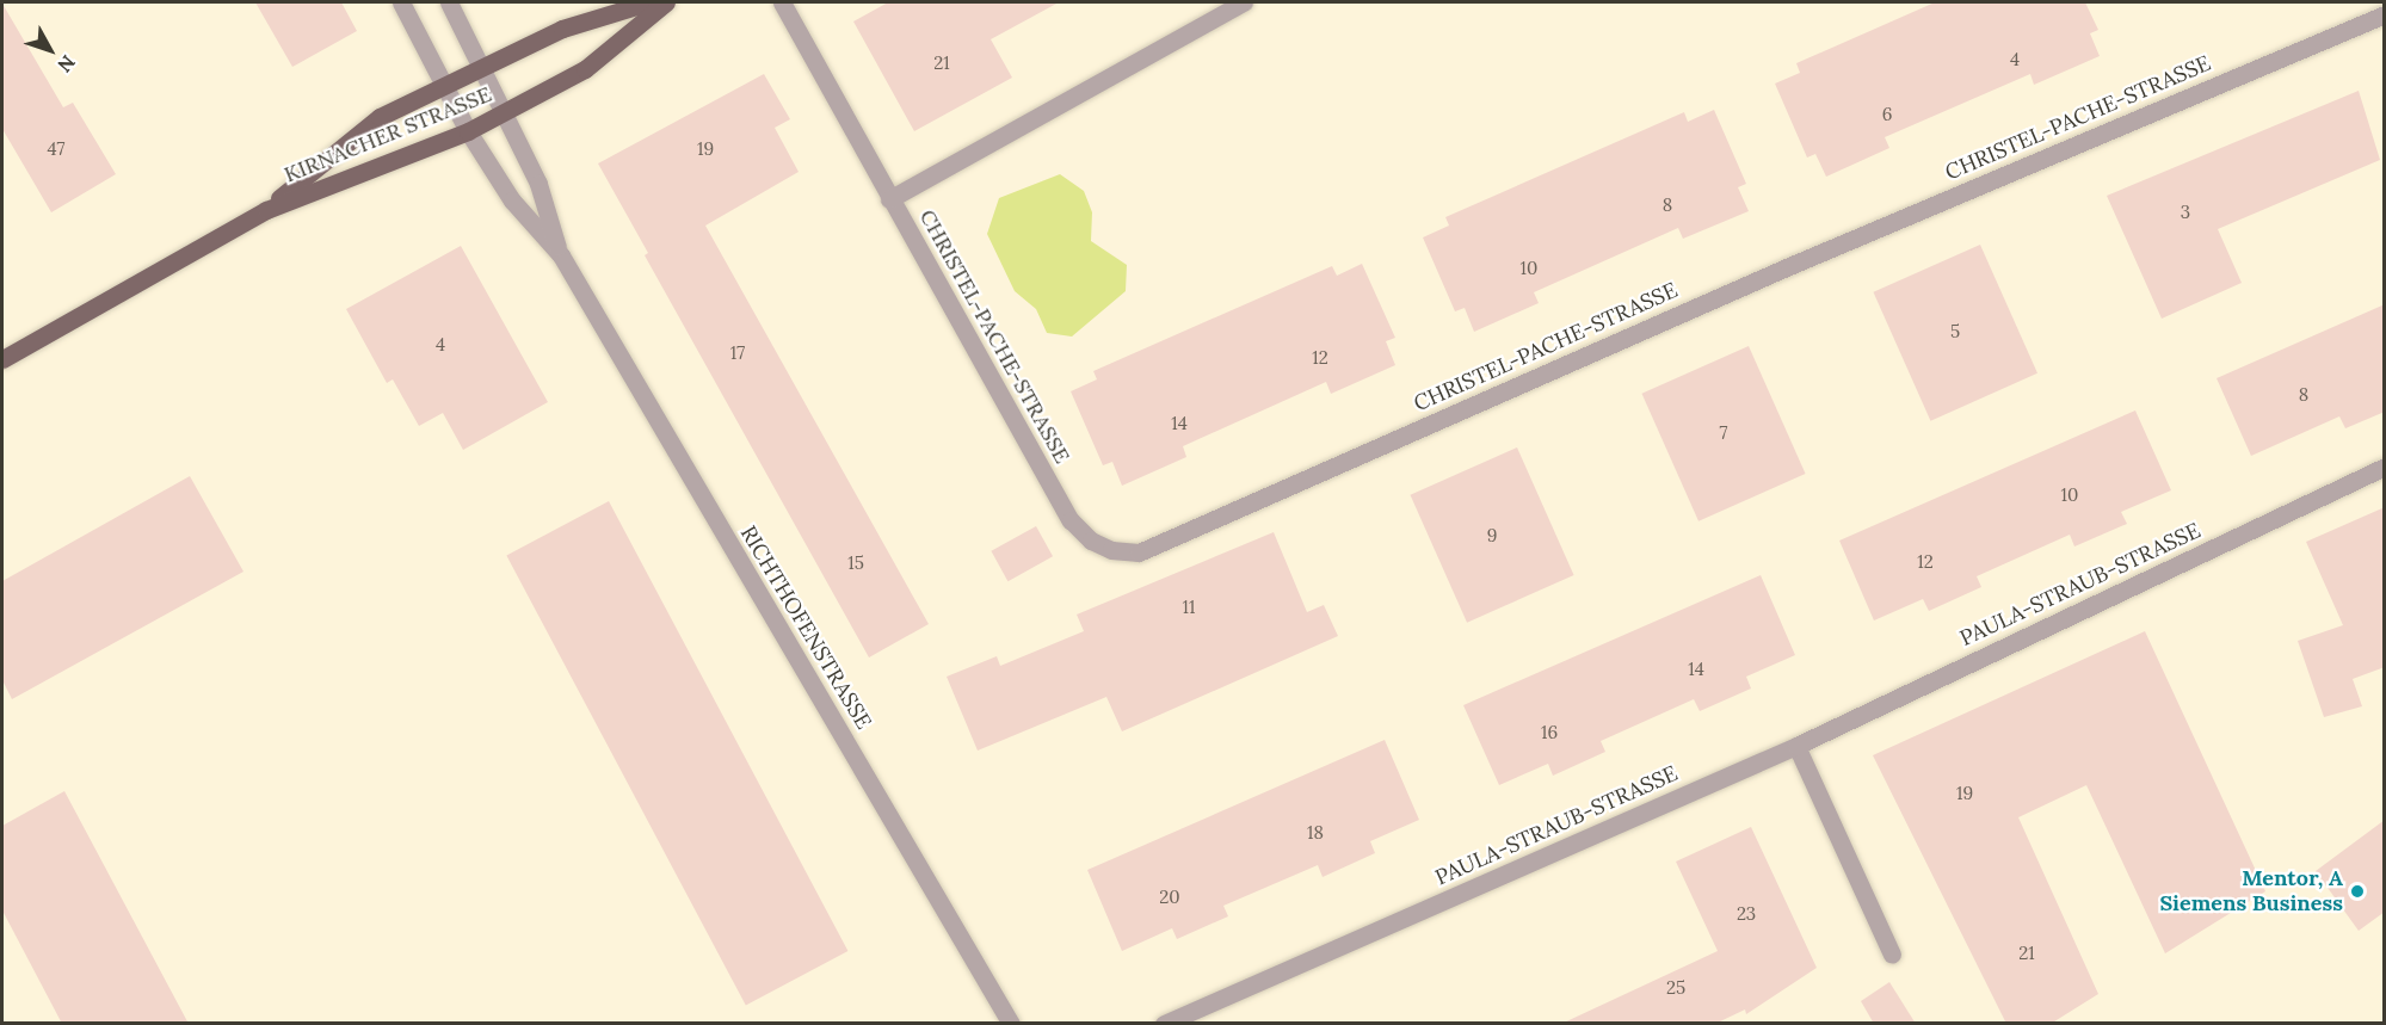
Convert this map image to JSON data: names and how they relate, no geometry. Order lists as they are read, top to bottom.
{
  "streets": {
    "main road": ["KIRNACHER STRASSE"],
    "street": ["CHRISTEL-PACHE-STRASSE", "PAULA-STRAUB-STRASSE", "RICHTHOFENSTRASSE"]
  },
  "crossings": [
    ["KIRNACHER STRASSE", "RICHTHOFENSTRASSE"]
  ],
  "places": ["Mentor, A Siemens Business"],
  "house_numbers": [
    "4",
    "21",
    "6",
    "47",
    "19",
    "8",
    "3",
    "10",
    "5",
    "4",
    "17",
    "12",
    "8",
    "14",
    "7",
    "10",
    "9",
    "12",
    "15",
    "11",
    "14",
    "16",
    "19",
    "18",
    "20",
    "23",
    "21",
    "25"
  ],
  "north": "bottom right"
}
